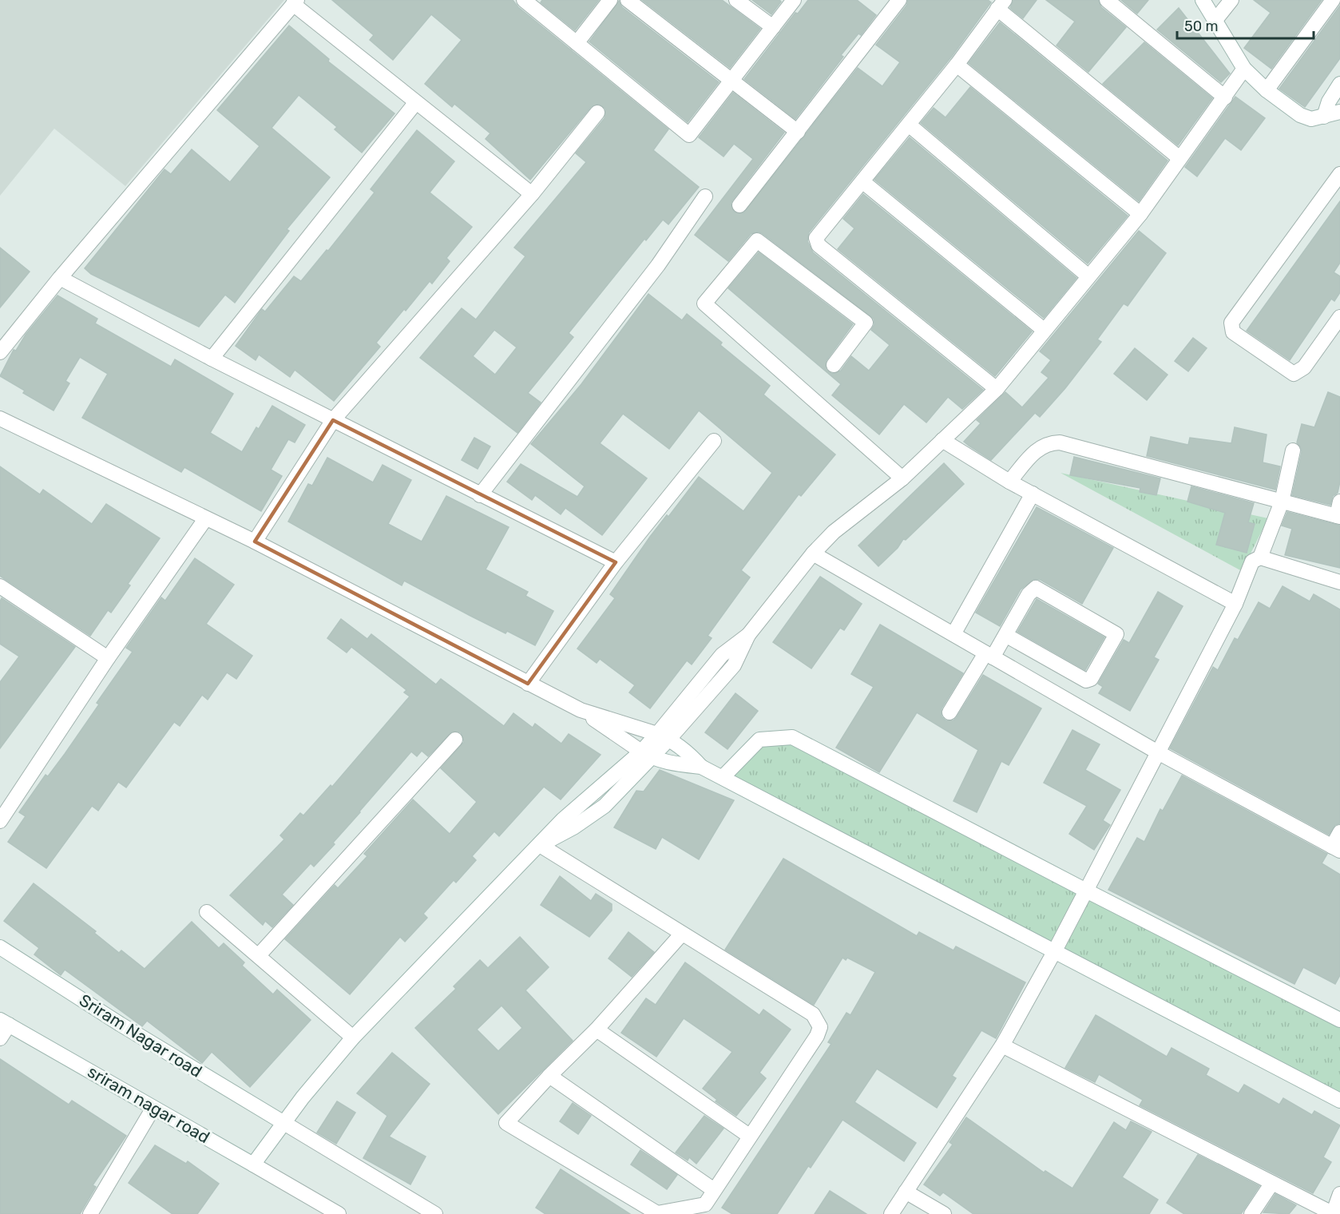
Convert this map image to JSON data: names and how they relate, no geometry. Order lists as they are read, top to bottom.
{
  "streets": {
    "street": ["Sriram Nagar road", "sriram nagar road"]
  },
  "scale_bar": "50 m"
}
